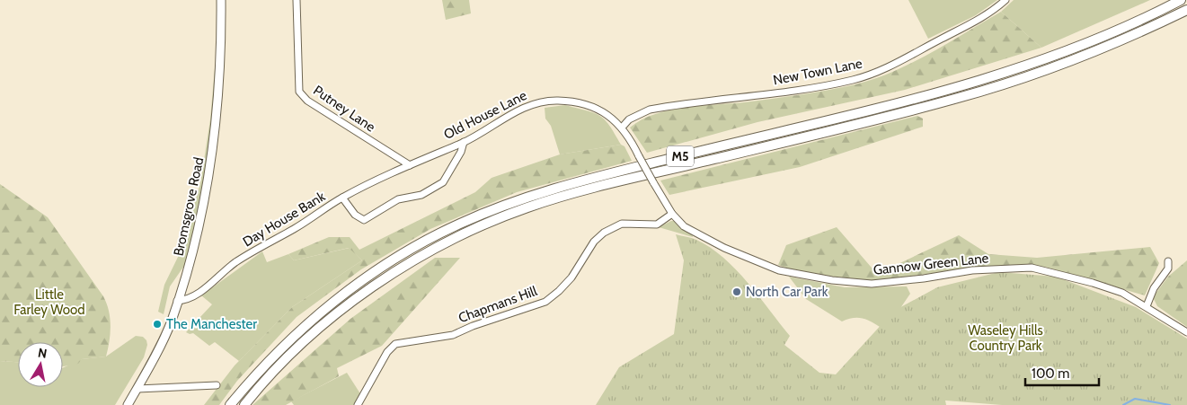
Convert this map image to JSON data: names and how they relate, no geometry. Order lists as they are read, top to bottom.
{
  "streets": {
    "highway": ["M5"],
    "main road": ["Bromsgrove Road"],
    "street": [
      "New Town Lane",
      "Putney Lane",
      "Old House Lane",
      "Day House Bank",
      "Gannow Green Lane",
      "Chapmans Hill"
    ]
  },
  "crossings": [
    ["New Town Lane", "Old House Lane"],
    ["New Town Lane", "Gannow Green Lane"],
    ["Putney Lane", "Old House Lane"],
    ["Putney Lane", "Day House Bank"],
    ["Old House Lane", "Day House Bank"],
    ["Old House Lane", "Gannow Green Lane"],
    ["Bromsgrove Road", "Day House Bank"],
    ["Gannow Green Lane", "Chapmans Hill"]
  ],
  "parks": ["Little Farley Wood", "Waseley Hills Country Park"],
  "places": ["North Car Park", "The Manchester"],
  "scale_bar": "100 m",
  "north": "top"
}
